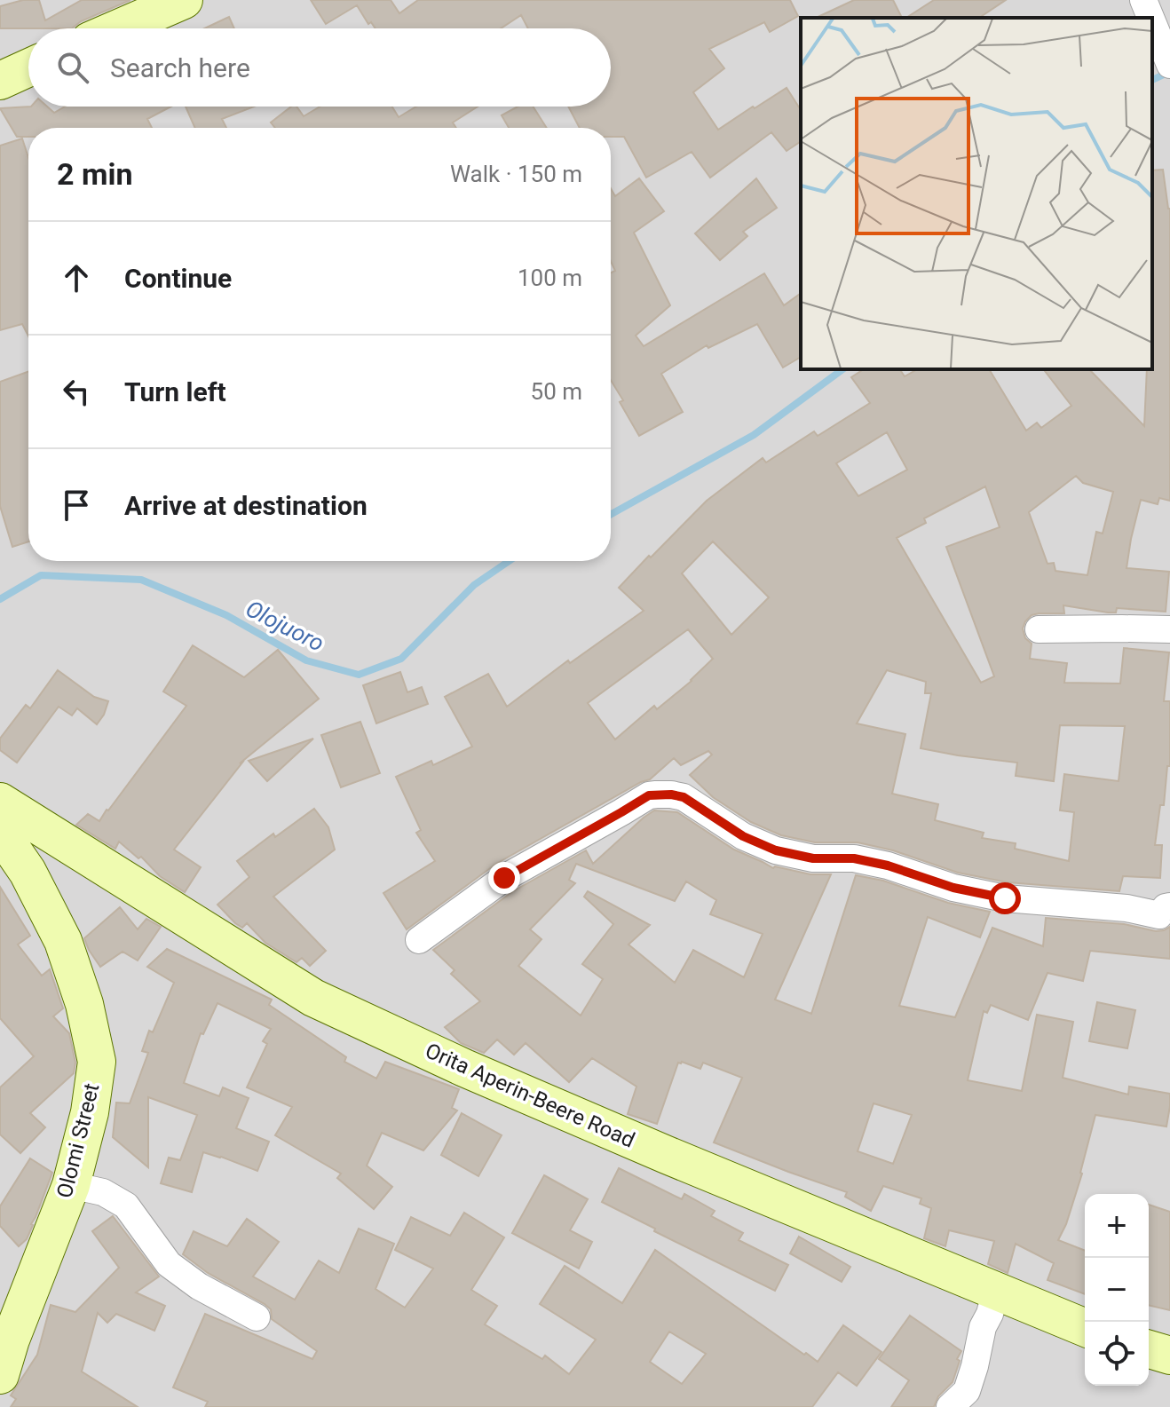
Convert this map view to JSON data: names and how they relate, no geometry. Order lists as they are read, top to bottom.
{
  "streets": {
    "main road": ["Orita Aperin-Beere Road", "Olomi Street"]
  },
  "water": ["Olojuoro"],
  "page": {
    "search": "Search here",
    "heading": ["2 min", "Walk · 150 m"],
    "list": [
      ["Continue", "100 m"],
      ["Turn left", "50 m"],
      "Arrive at destination"
    ],
    "map_buttons": ["+", "−"]
  }
}
